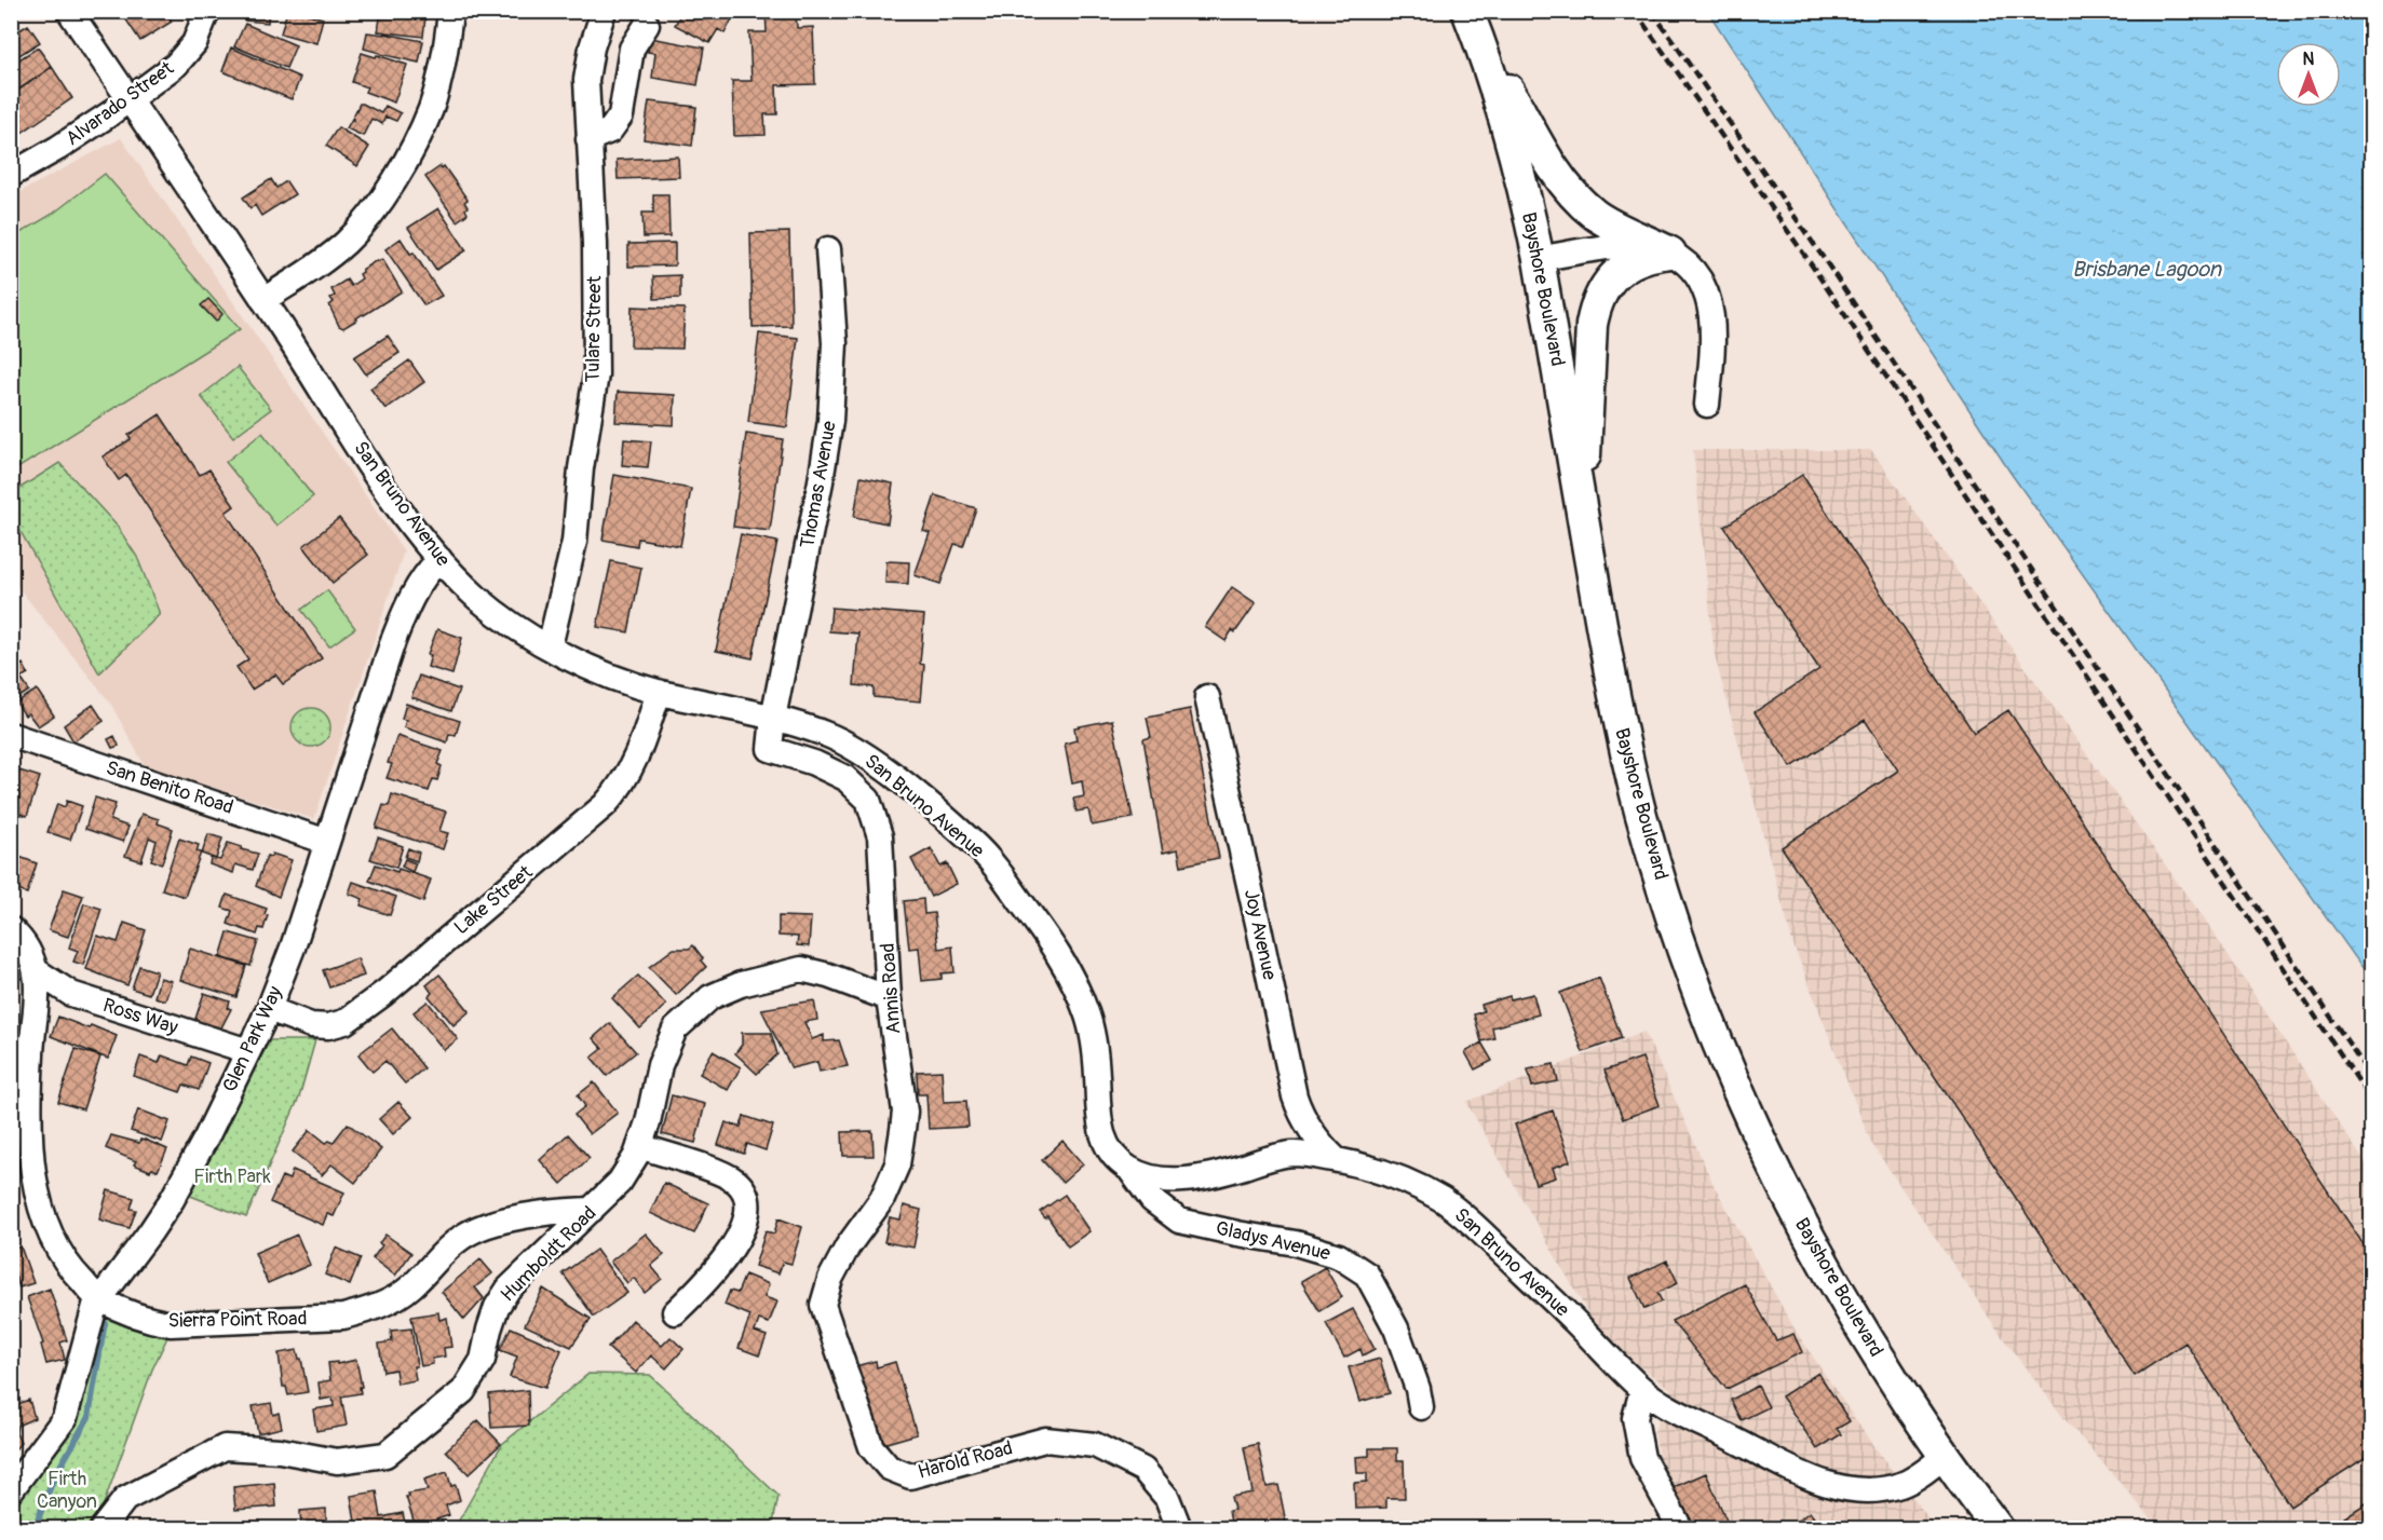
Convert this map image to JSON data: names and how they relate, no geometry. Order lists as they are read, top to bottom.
{
  "streets": {
    "main road": ["Bayshore Boulevard"],
    "street": [
      "Alvarado Street",
      "Tulare Street",
      "Thomas Avenue",
      "San Bruno Avenue",
      "San Benito Road",
      "Lake Street",
      "Joy Avenue",
      "Annis Road",
      "Ross Way",
      "Glen Park Way",
      "Gladys Avenue",
      "Humboldt Road",
      "Sierra Point Road",
      "Harold Road"
    ]
  },
  "crossings": [
    ["Alvarado Street", "San Bruno Avenue"],
    ["Bayshore Boulevard", "San Bruno Avenue"],
    ["Tulare Street", "San Bruno Avenue"],
    ["Thomas Avenue", "San Bruno Avenue"],
    ["Thomas Avenue", "Annis Road"],
    ["San Bruno Avenue", "Lake Street"],
    ["San Bruno Avenue", "Joy Avenue"],
    ["San Bruno Avenue", "Annis Road"],
    ["San Bruno Avenue", "Glen Park Way"],
    ["San Bruno Avenue", "Gladys Avenue"],
    ["San Benito Road", "Glen Park Way"],
    ["Lake Street", "Glen Park Way"],
    ["Annis Road", "Humboldt Road"],
    ["Annis Road", "Harold Road"],
    ["Ross Way", "Glen Park Way"],
    ["Ross Way", "Sierra Point Road"],
    ["Glen Park Way", "Sierra Point Road"],
    ["Humboldt Road", "Sierra Point Road"]
  ],
  "water": ["Brisbane Lagoon"],
  "parks": ["Firth Park", "Firth Canyon"],
  "north": "top"
}
